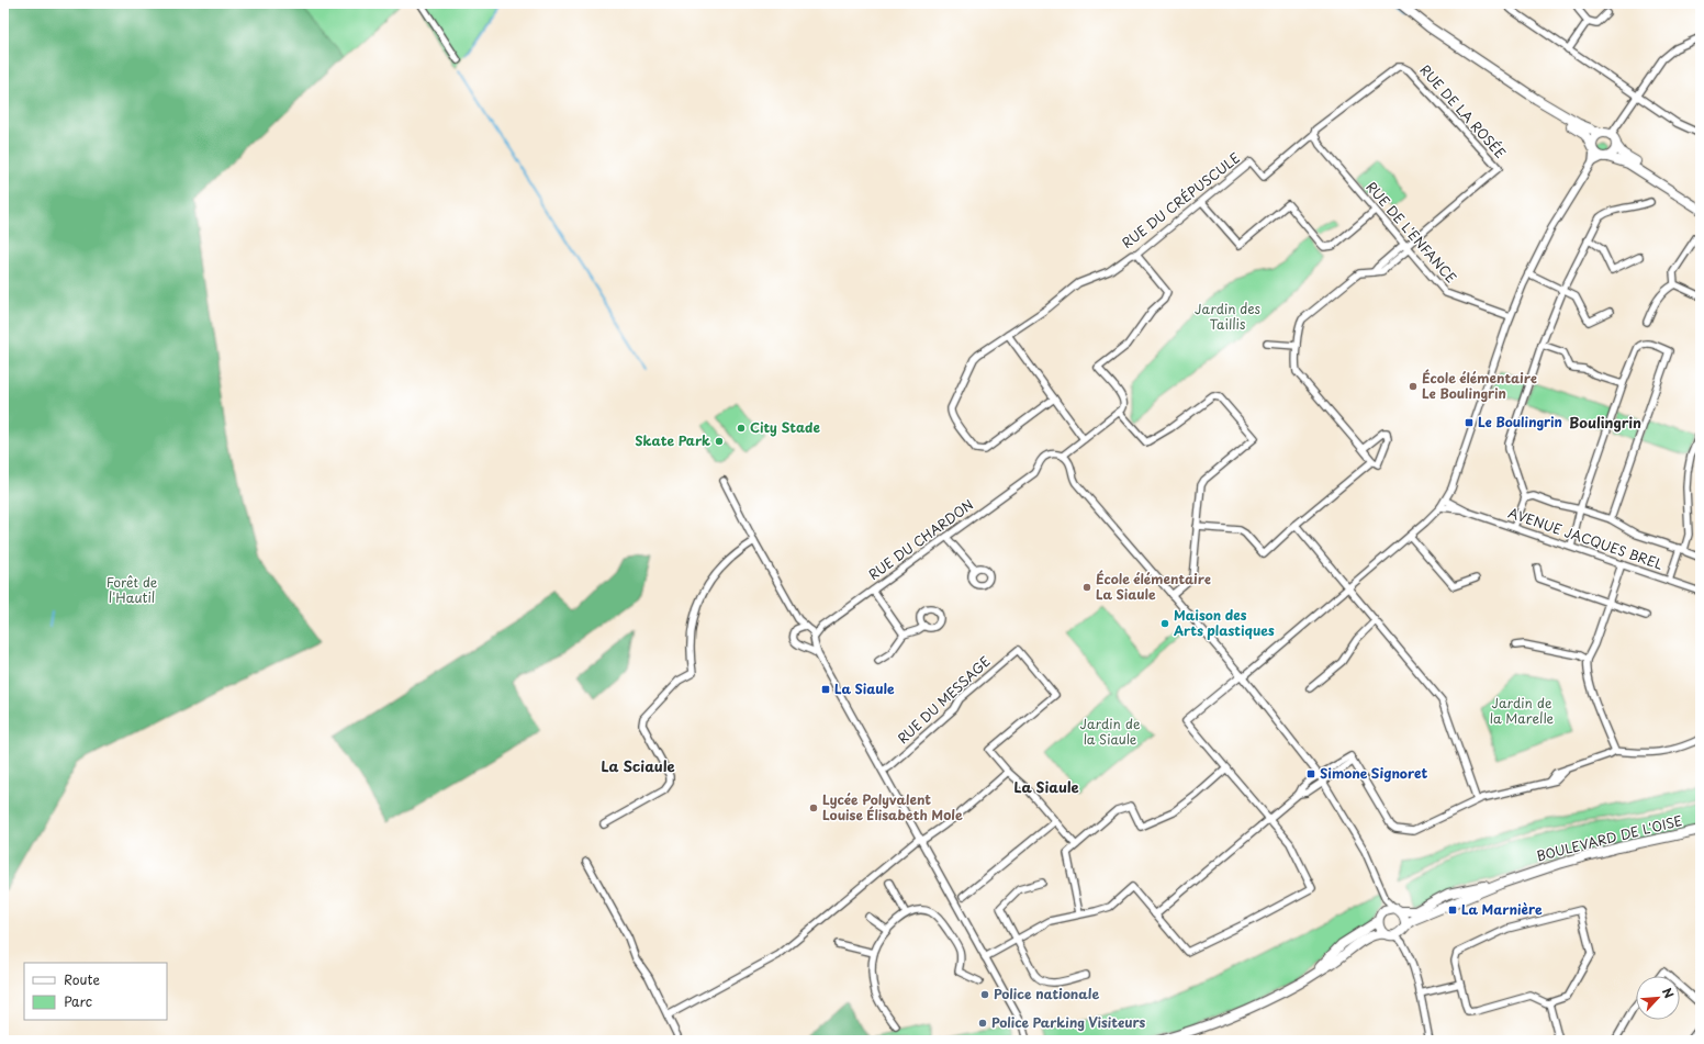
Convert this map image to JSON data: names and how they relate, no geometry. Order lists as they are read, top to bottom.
{
  "streets": {
    "main road": ["BOULEVARD DE L'OISE"],
    "street": [
      "RUE DE LA ROSÉE",
      "RUE DU CRÉPUSCULE",
      "RUE DE L'ENFANCE",
      "AVENUE JACQUES BREL",
      "RUE DU CHARDON",
      "RUE DU MESSAGE"
    ]
  },
  "crossings": [
    ["RUE DE LA ROSÉE", "RUE DU CRÉPUSCULE"],
    ["RUE DE LA ROSÉE", "RUE DE L'ENFANCE"],
    ["RUE DU CRÉPUSCULE", "RUE DE L'ENFANCE"]
  ],
  "districts": ["Boulingrin", "La Sciaule", "La Siaule"],
  "parks": [
    "Jardin des Taillis",
    "Forêt de l'Hautil",
    "Jardin de la Marelle",
    "Jardin de la Siaule"
  ],
  "places": {
    "other": [
      "École élémentaire Le Boulingrin",
      "City Stade",
      "Skate Park",
      "École élémentaire La Siaule",
      "Maison des Arts plastiques",
      "Lycée Polyvalent Louise Élisabeth Mole",
      "Police nationale",
      "Police Parking Visiteurs"
    ],
    "transit": [
      "Le Boulingrin",
      "La Siaule",
      "Simone Signoret",
      "La Marnière"
    ]
  },
  "legend": ["Route", "Parc"],
  "north": "top right"
}
